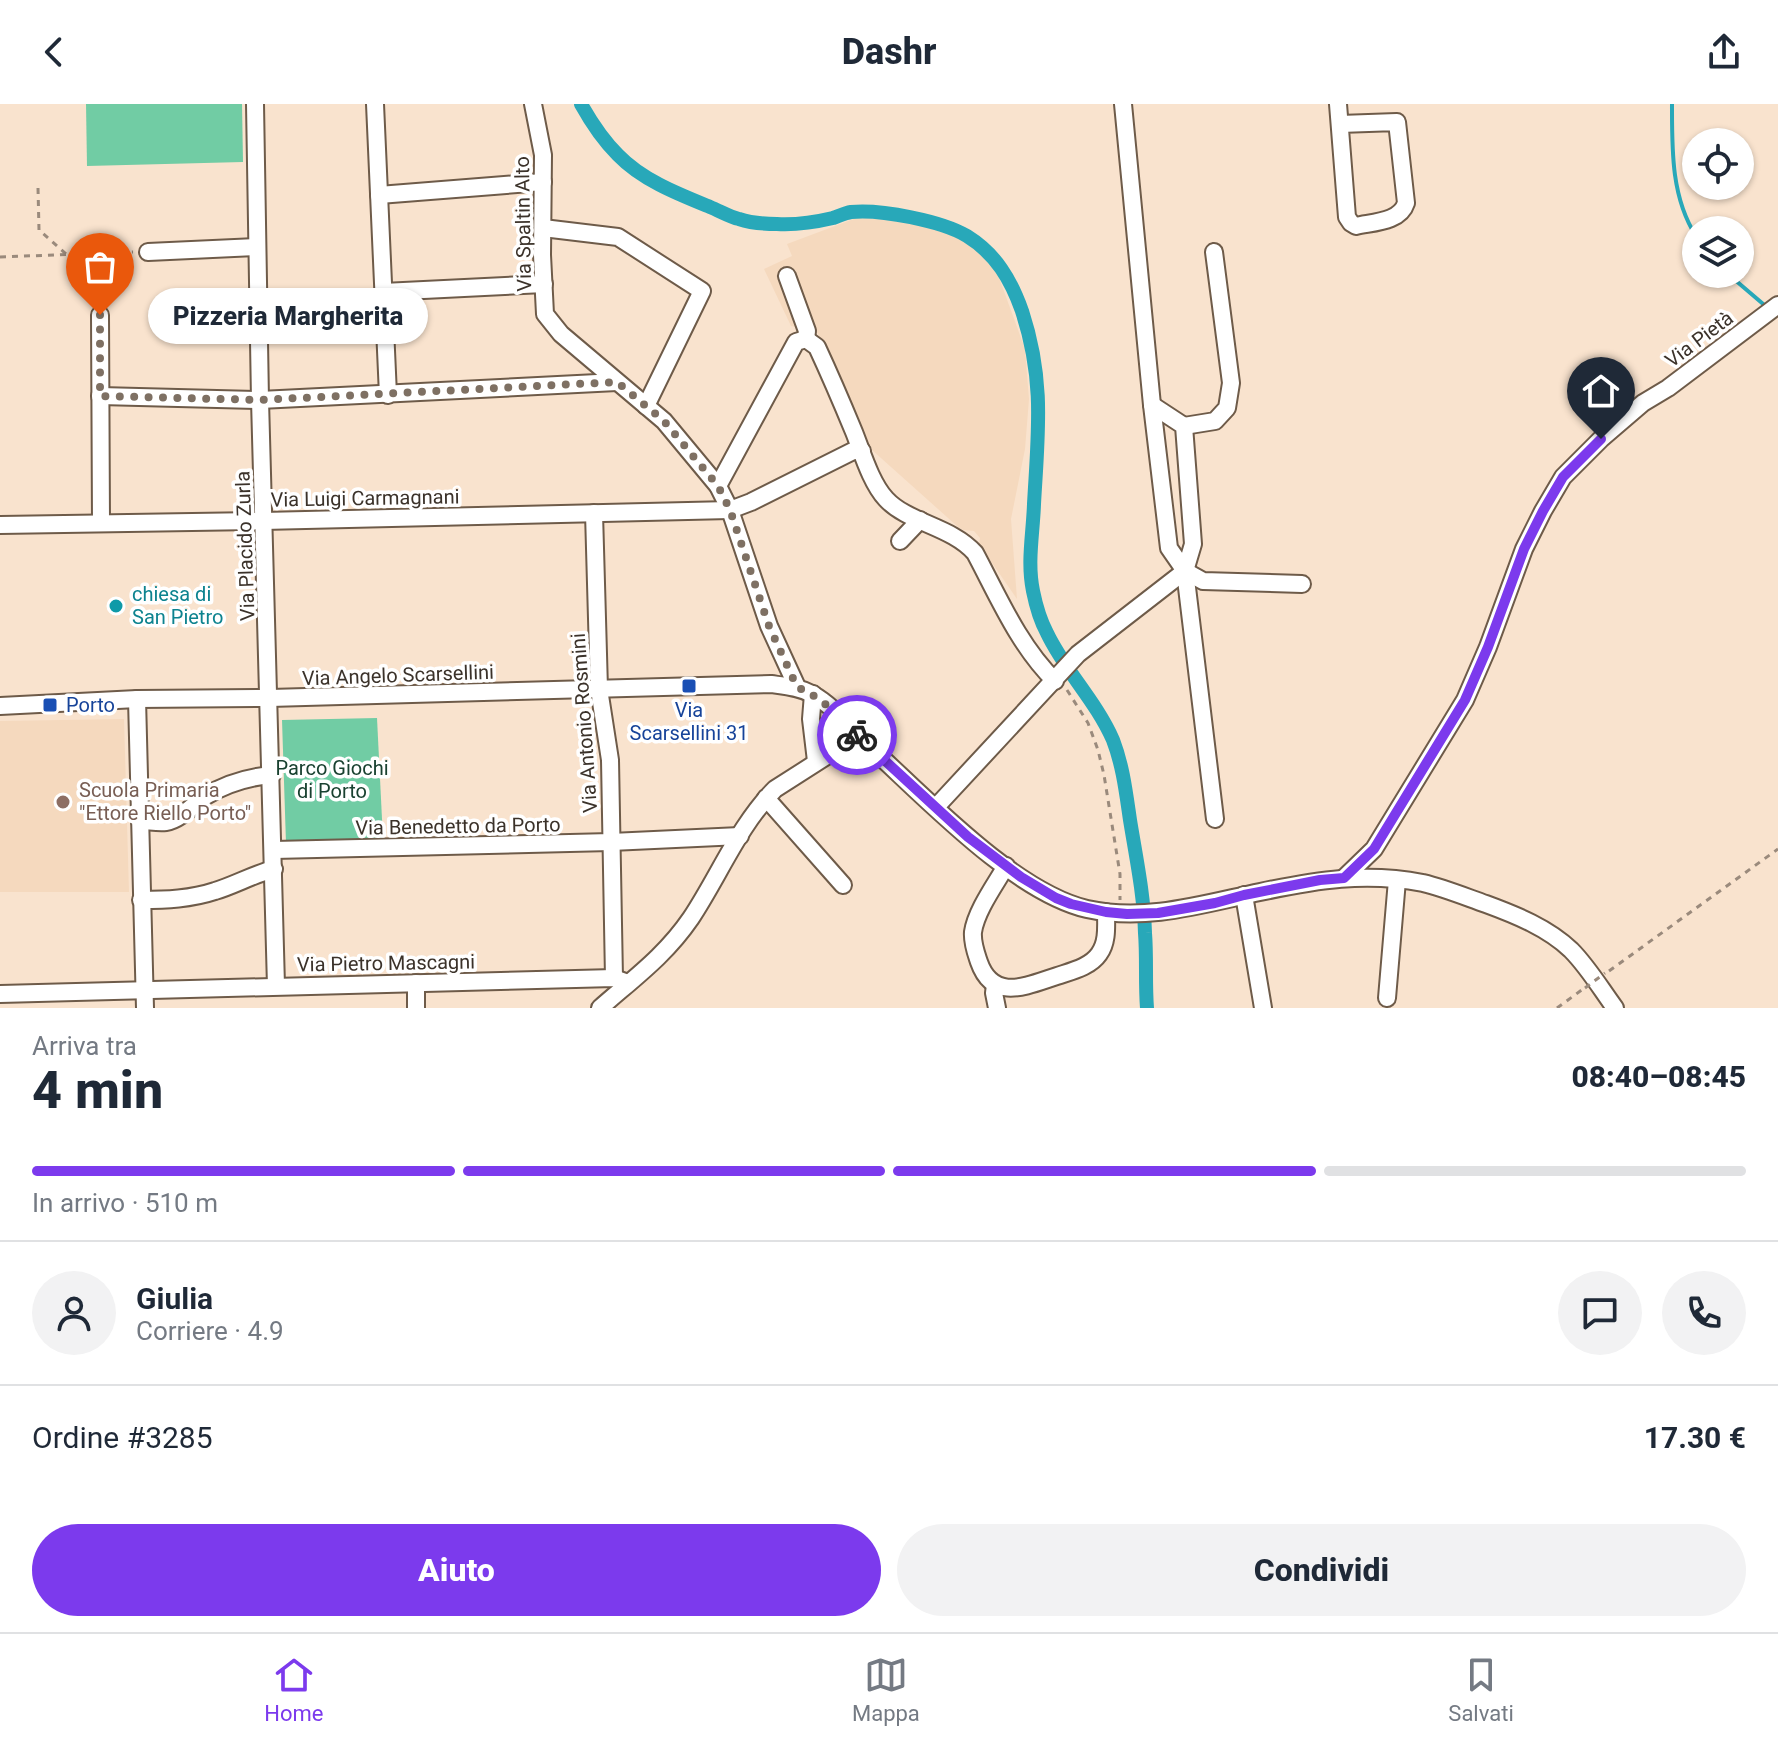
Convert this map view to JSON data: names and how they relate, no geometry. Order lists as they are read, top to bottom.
{
  "streets": {
    "street": [
      "Via Spaltin Alto",
      "Via Pietà",
      "Via Luigi Carmagnani",
      "Via Placido Zurla",
      "Via Angelo Scarsellini",
      "Via Antonio Rosmini",
      "Via Benedetto da Porto",
      "Via Pietro Mascagni"
    ]
  },
  "crossings": [
    ["Via Spaltin Alto", "Via Luigi Carmagnani"],
    ["Via Spaltin Alto", "Via Angelo Scarsellini"],
    ["Via Pietà", "Via Angelo Scarsellini"],
    ["Via Luigi Carmagnani", "Via Placido Zurla"],
    ["Via Luigi Carmagnani", "Via Antonio Rosmini"],
    ["Via Placido Zurla", "Via Angelo Scarsellini"],
    ["Via Placido Zurla", "Via Benedetto da Porto"],
    ["Via Placido Zurla", "Via Pietro Mascagni"],
    ["Via Angelo Scarsellini", "Via Antonio Rosmini"],
    ["Via Antonio Rosmini", "Via Benedetto da Porto"],
    ["Via Antonio Rosmini", "Via Pietro Mascagni"]
  ],
  "parks": ["Parco Giochi di Porto"],
  "places": {
    "other": ["Pizzeria Margherita", "chiesa di San Pietro", "Scuola Primaria \"Ettore Riello Porto\""],
    "transit": ["Via Scarsellini 31", "Porto"]
  },
  "page": {
    "header": "Dashr",
    "bubble": "Pizzeria Margherita",
    "heading": ["4 min", "Arriva tra", "08:40–08:45"],
    "panel": [
      "Giulia",
      "Corriere · 4.9",
      "Ordine #3285",
      "17.30 €"
    ],
    "bar": "In arrivo · 510 m",
    "buttons": ["Aiuto", "Condividi"],
    "tabs": ["Home", "Mappa", "Salvati"]
  }
}
